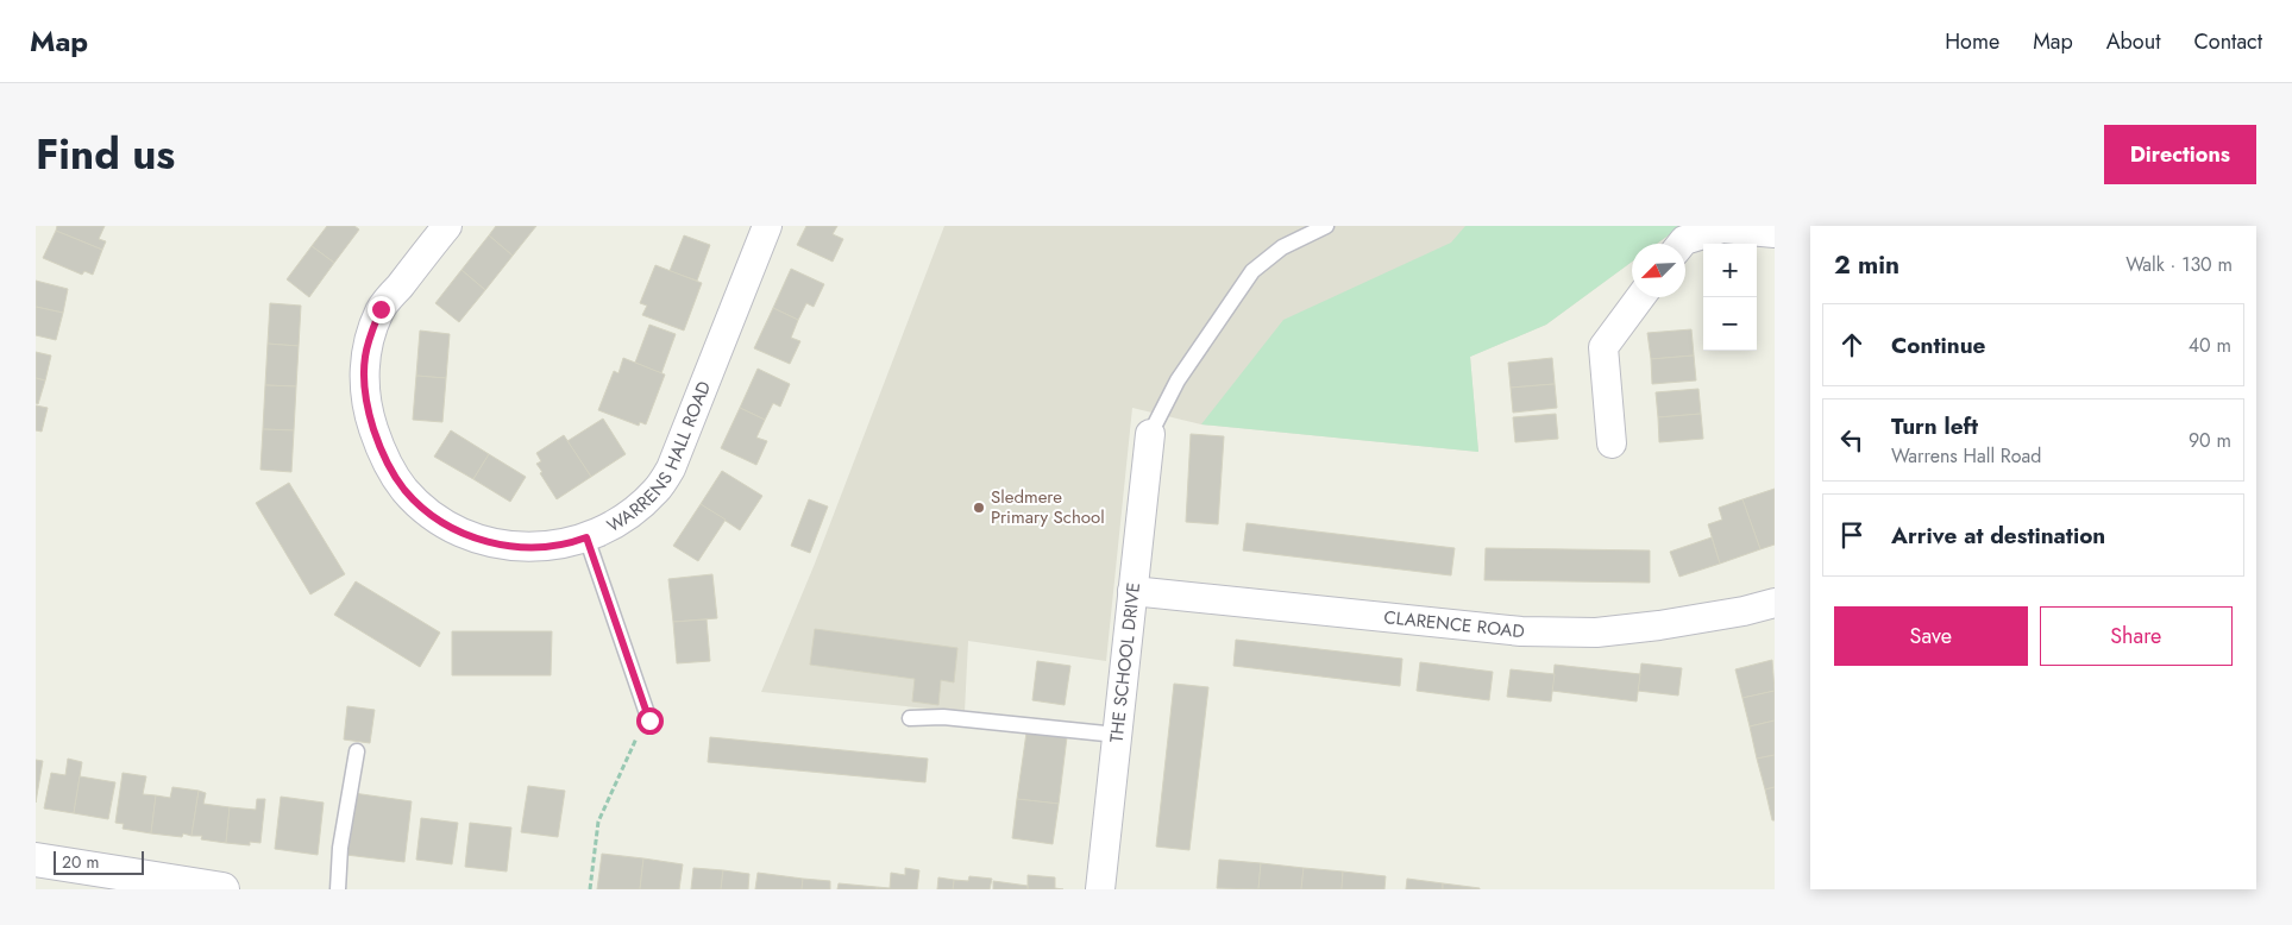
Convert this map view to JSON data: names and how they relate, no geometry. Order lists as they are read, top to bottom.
{
  "streets": {
    "street": ["WARRENS HALL ROAD", "CLARENCE ROAD", "THE SCHOOL DRIVE"]
  },
  "crossings": [
    ["CLARENCE ROAD", "THE SCHOOL DRIVE"]
  ],
  "places": ["Sledmere Primary School"],
  "scale_bar": "20 m",
  "north": "bottom left",
  "page": {
    "header": "Map",
    "nav": [
      "Home",
      "Map",
      "About",
      "Contact"
    ],
    "title": "Find us",
    "buttons": [
      "Directions",
      ["Save", "Share"]
    ],
    "heading": ["2 min", "Walk · 130 m"],
    "map_buttons": ["+", "−"],
    "list": [
      ["Continue", "40 m"],
      ["Turn left", "Warrens Hall Road", "90 m"],
      "Arrive at destination"
    ],
    "scale": "20 m"
  }
}
